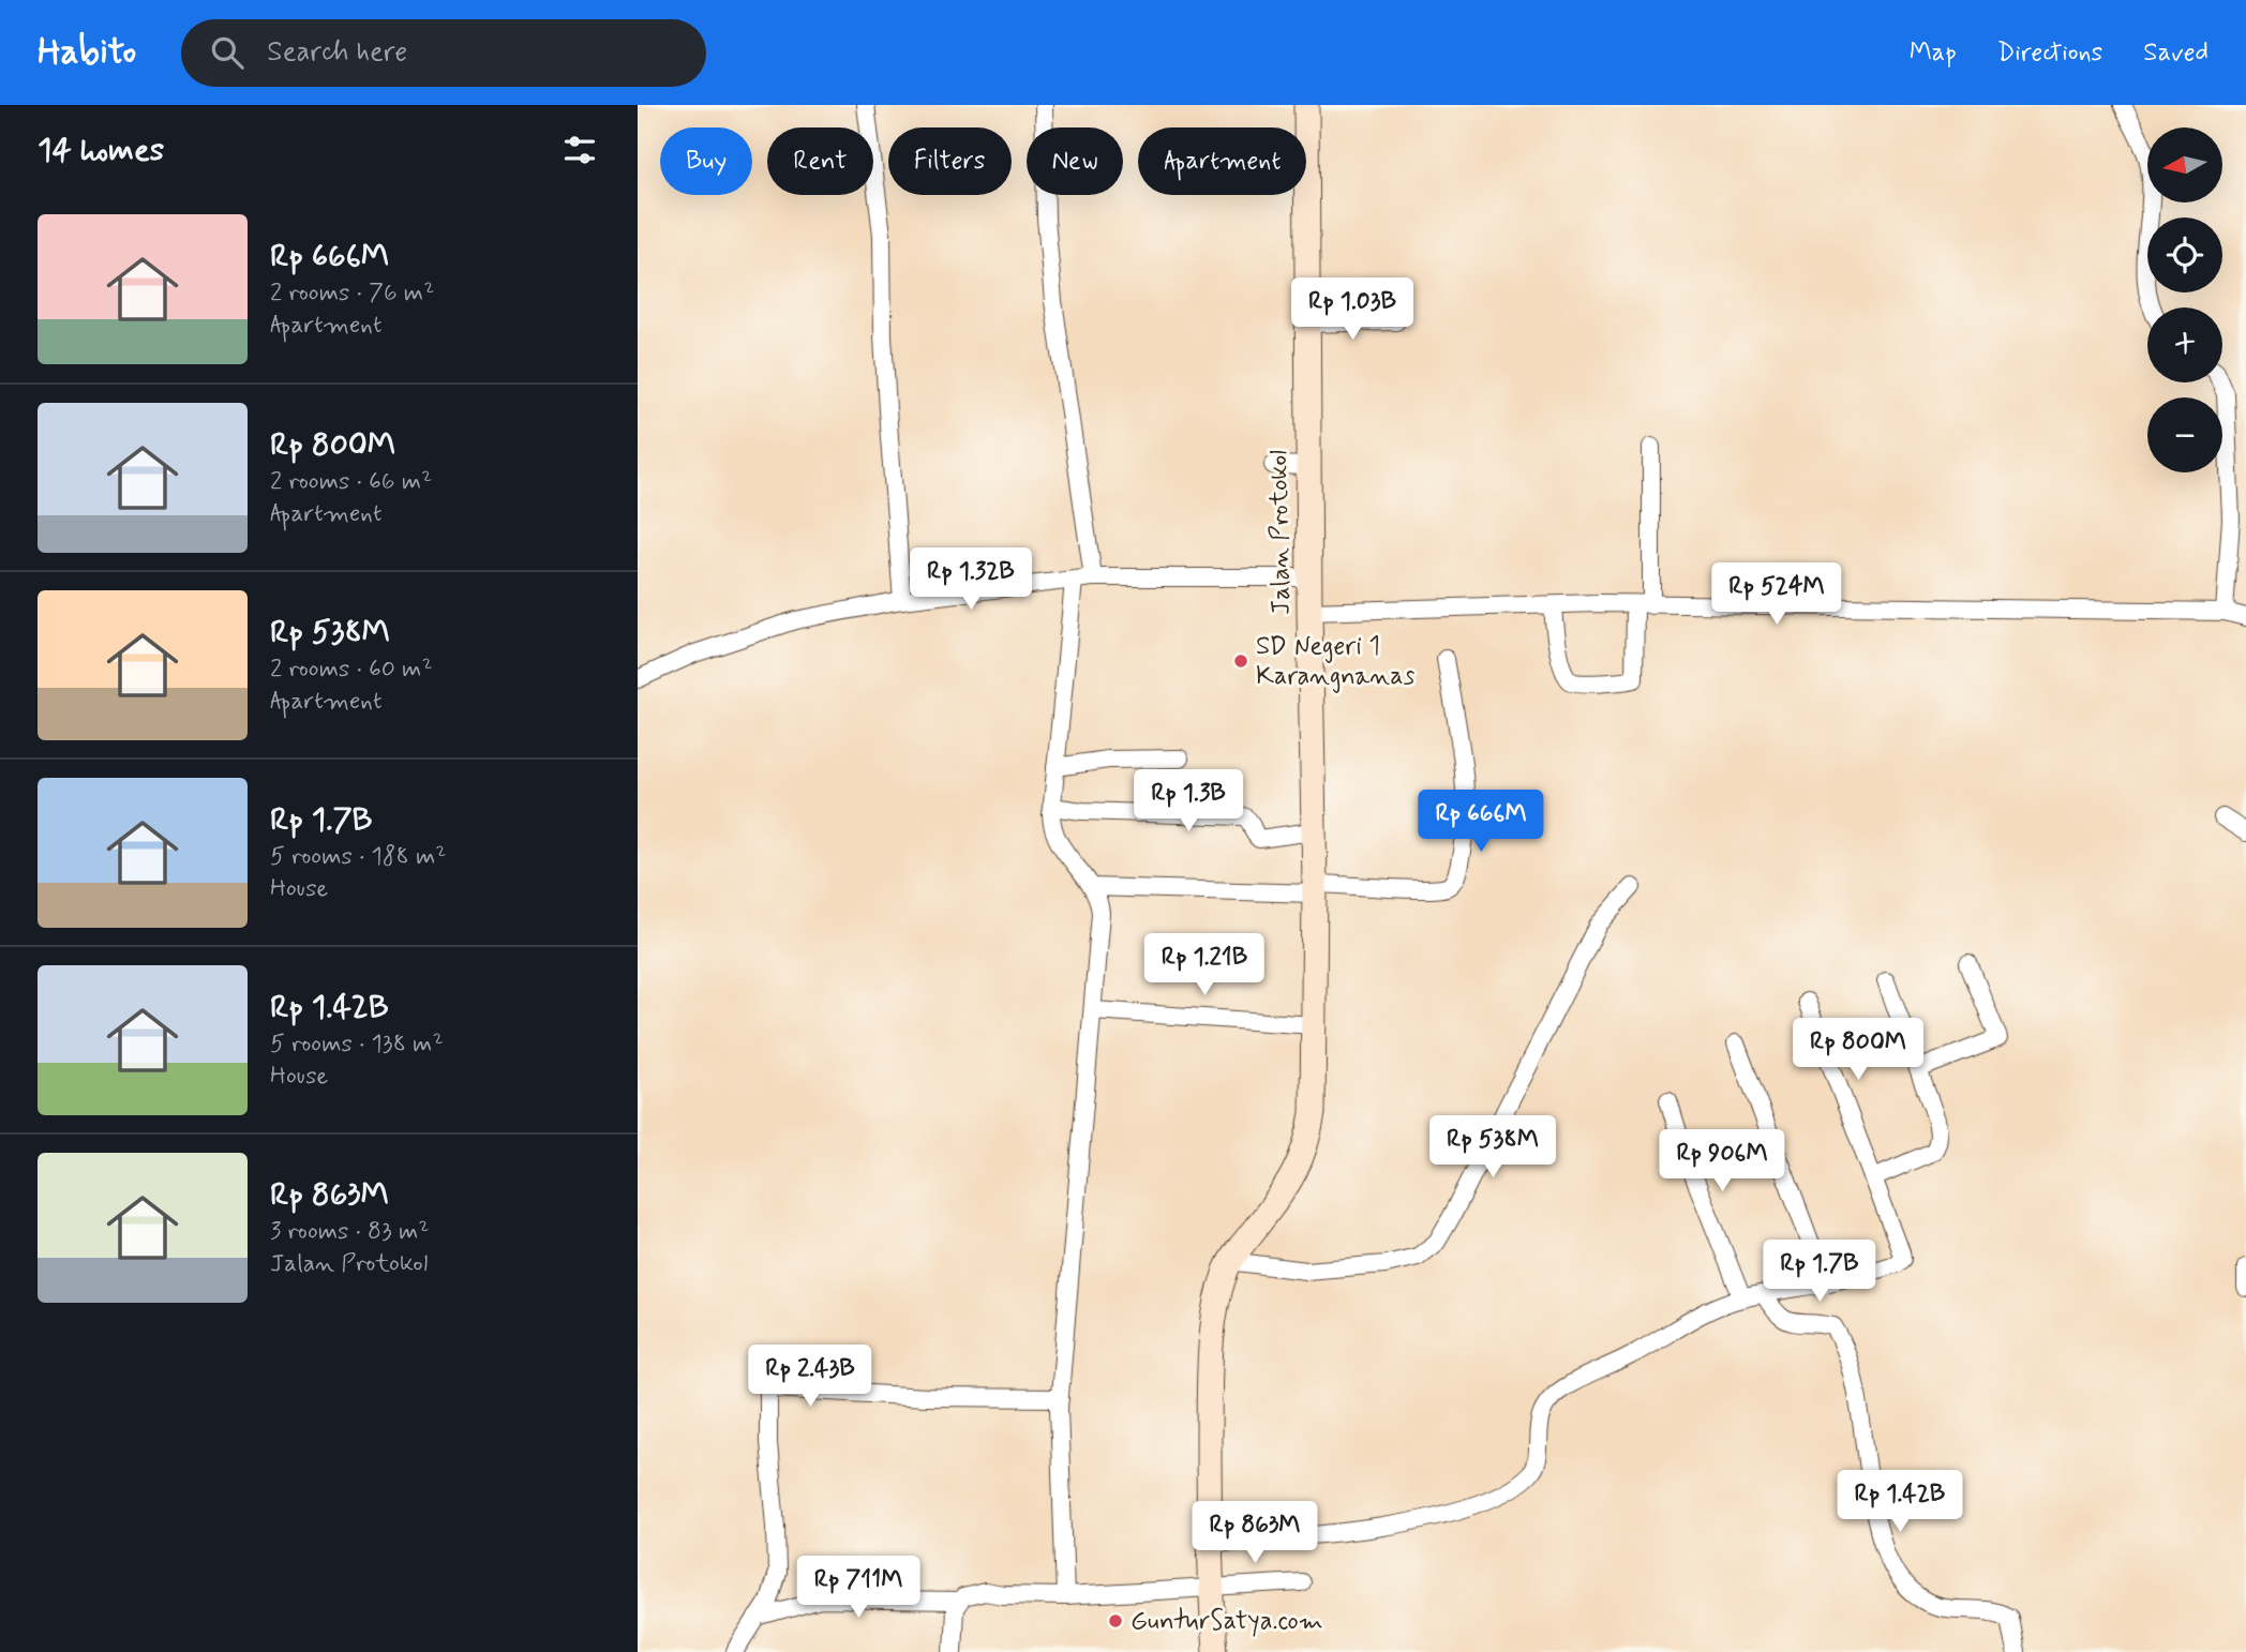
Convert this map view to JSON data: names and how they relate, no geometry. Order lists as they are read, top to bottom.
{
  "streets": {
    "street": ["Jalan Protokol"]
  },
  "places": ["SD Negeri 1 Karangnanas", "GunturSatya.com"],
  "north": "left",
  "page": {
    "header": "Habito",
    "search": "Search here",
    "nav": ["Map", "Directions", "Saved"],
    "heading": "14 homes",
    "map_buttons": ["+", "−"],
    "chip": [
      "Buy",
      "Rent",
      "Filters",
      "New",
      "Apartment"
    ],
    "list": [
      {
        "name": "Rp 666M",
        "note": "2 rooms · 76 m² · Apartment"
      },
      {
        "name": "Rp 800M",
        "note": "2 rooms · 66 m² · Apartment"
      },
      {
        "name": "Rp 538M",
        "note": "2 rooms · 60 m² · Apartment"
      },
      {
        "name": "Rp 1.7B",
        "note": "5 rooms · 188 m² · House"
      },
      {
        "name": "Rp 1.42B",
        "note": "5 rooms · 138 m² · House"
      },
      {
        "name": "Rp 863M",
        "note": "3 rooms · 83 m² · Jalan Protokol"
      }
    ],
    "price": [
      "Rp 1.03B",
      "Rp 1.32B",
      "Rp 524M",
      "Rp 1.3B",
      "Rp 666M",
      "Rp 1.21B",
      "Rp 800M",
      "Rp 538M",
      "Rp 906M",
      "Rp 1.7B",
      "Rp 2.43B",
      "Rp 1.42B",
      "Rp 863M",
      "Rp 711M"
    ]
  }
}
